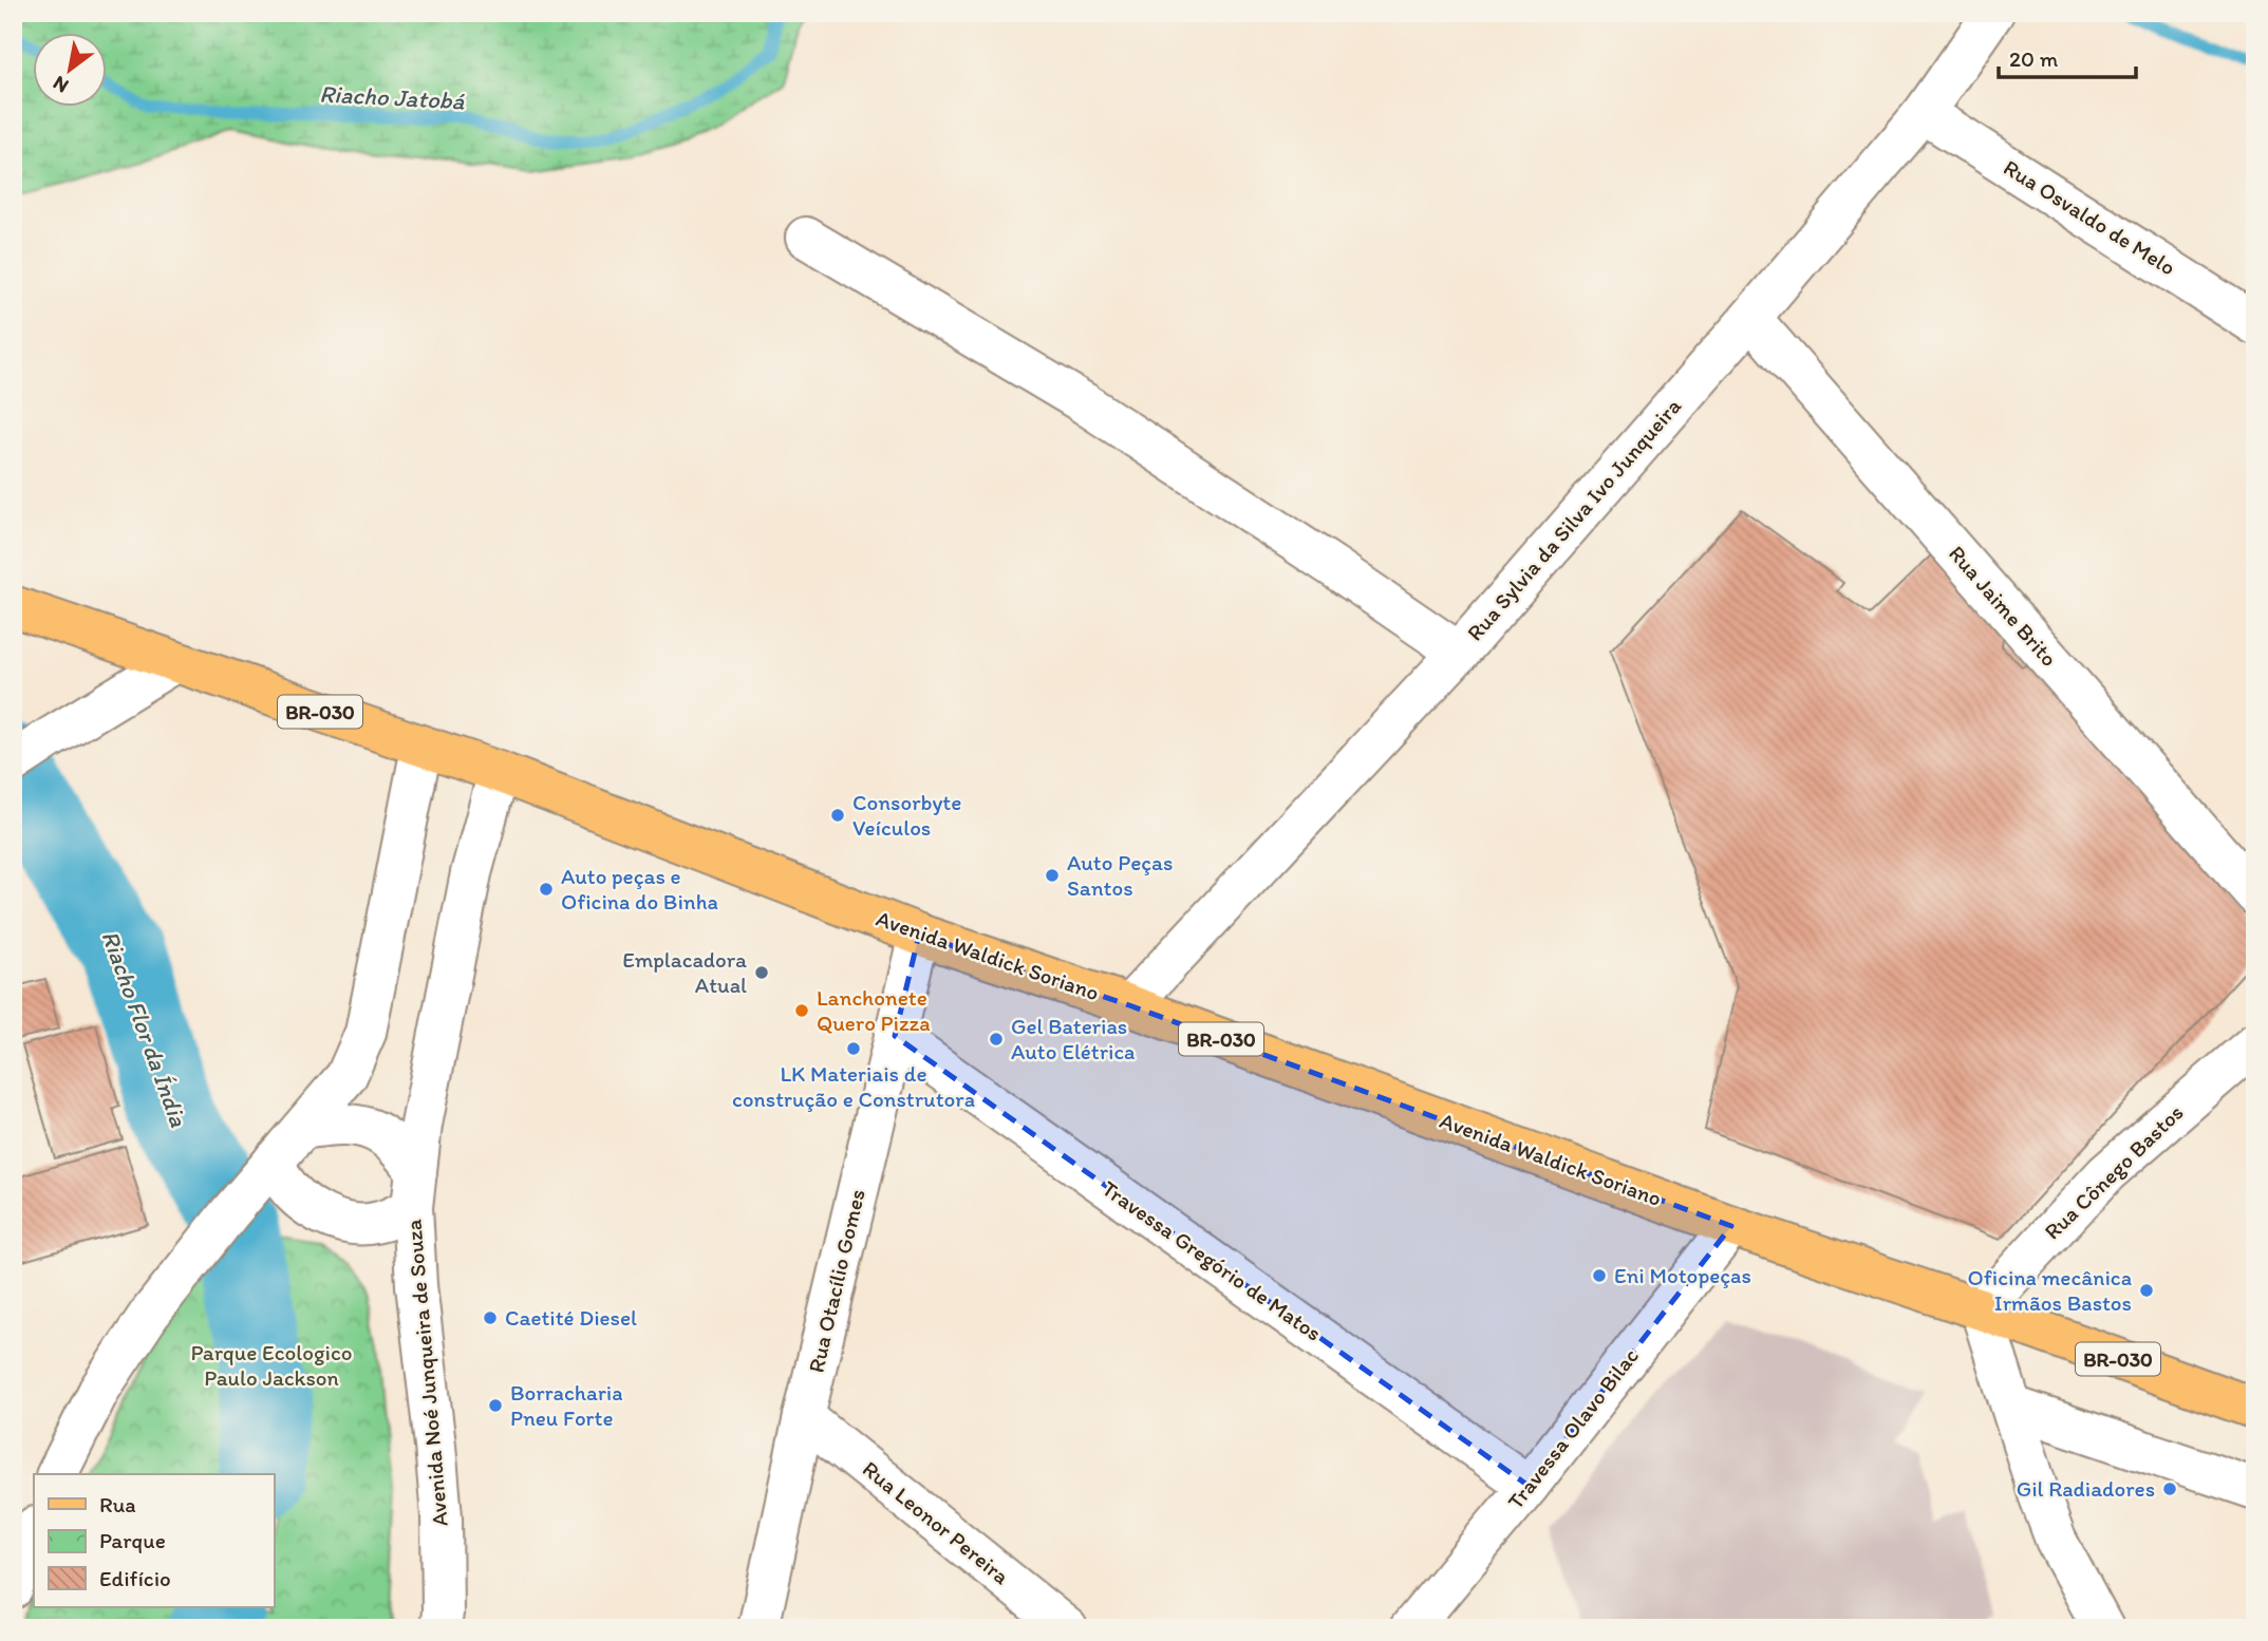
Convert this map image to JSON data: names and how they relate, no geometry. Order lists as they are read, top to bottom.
{
  "streets": {
    "main road": ["BR-030", "Avenida Waldick Soriano"],
    "street": [
      "Rua Osvaldo de Melo",
      "Rua Sylvia da Silva Ivo Junqueira",
      "Rua Jaime Brito",
      "Rua Cônego Bastos",
      "Travessa Gregório de Matos",
      "Rua Otacílio Gomes",
      "Avenida Noé Junqueira de Souza",
      "Travessa Olavo Bilac",
      "Rua Leonor Pereira"
    ]
  },
  "crossings": [
    ["Rua Osvaldo de Melo", "Rua Sylvia da Silva Ivo Junqueira"],
    ["Rua Sylvia da Silva Ivo Junqueira", "Rua Jaime Brito"],
    ["Rua Sylvia da Silva Ivo Junqueira", "Avenida Waldick Soriano"],
    ["Avenida Waldick Soriano", "Rua Cônego Bastos"],
    ["Avenida Waldick Soriano", "Rua Otacílio Gomes"],
    ["Avenida Waldick Soriano", "Avenida Noé Junqueira de Souza"],
    ["Avenida Waldick Soriano", "Travessa Olavo Bilac"],
    ["Travessa Gregório de Matos", "Rua Otacílio Gomes"],
    ["Travessa Gregório de Matos", "Travessa Olavo Bilac"],
    ["Rua Otacílio Gomes", "Rua Leonor Pereira"]
  ],
  "water": ["Riacho Jatobá", "Riacho Flor da Índia"],
  "parks": ["Parque Ecologico Paulo Jackson"],
  "places": [
    "Consorbyte Veículos",
    "Auto Peças Santos",
    "Auto peças e Oficina do Binha",
    "Emplacadora Atual",
    "Lanchonete Quero Pizza",
    "Gel Baterias Auto Elétrica",
    "LK Materiais de construção e Construtora",
    "Eni Motopeças",
    "Oficina mecânica Irmãos Bastos",
    "Caetité Diesel",
    "Borracharia Pneu Forte",
    "Gil Radiadores"
  ],
  "legend": ["Rua", "Parque", "Edifício"],
  "scale_bar": "20 m",
  "north": "bottom left"
}
